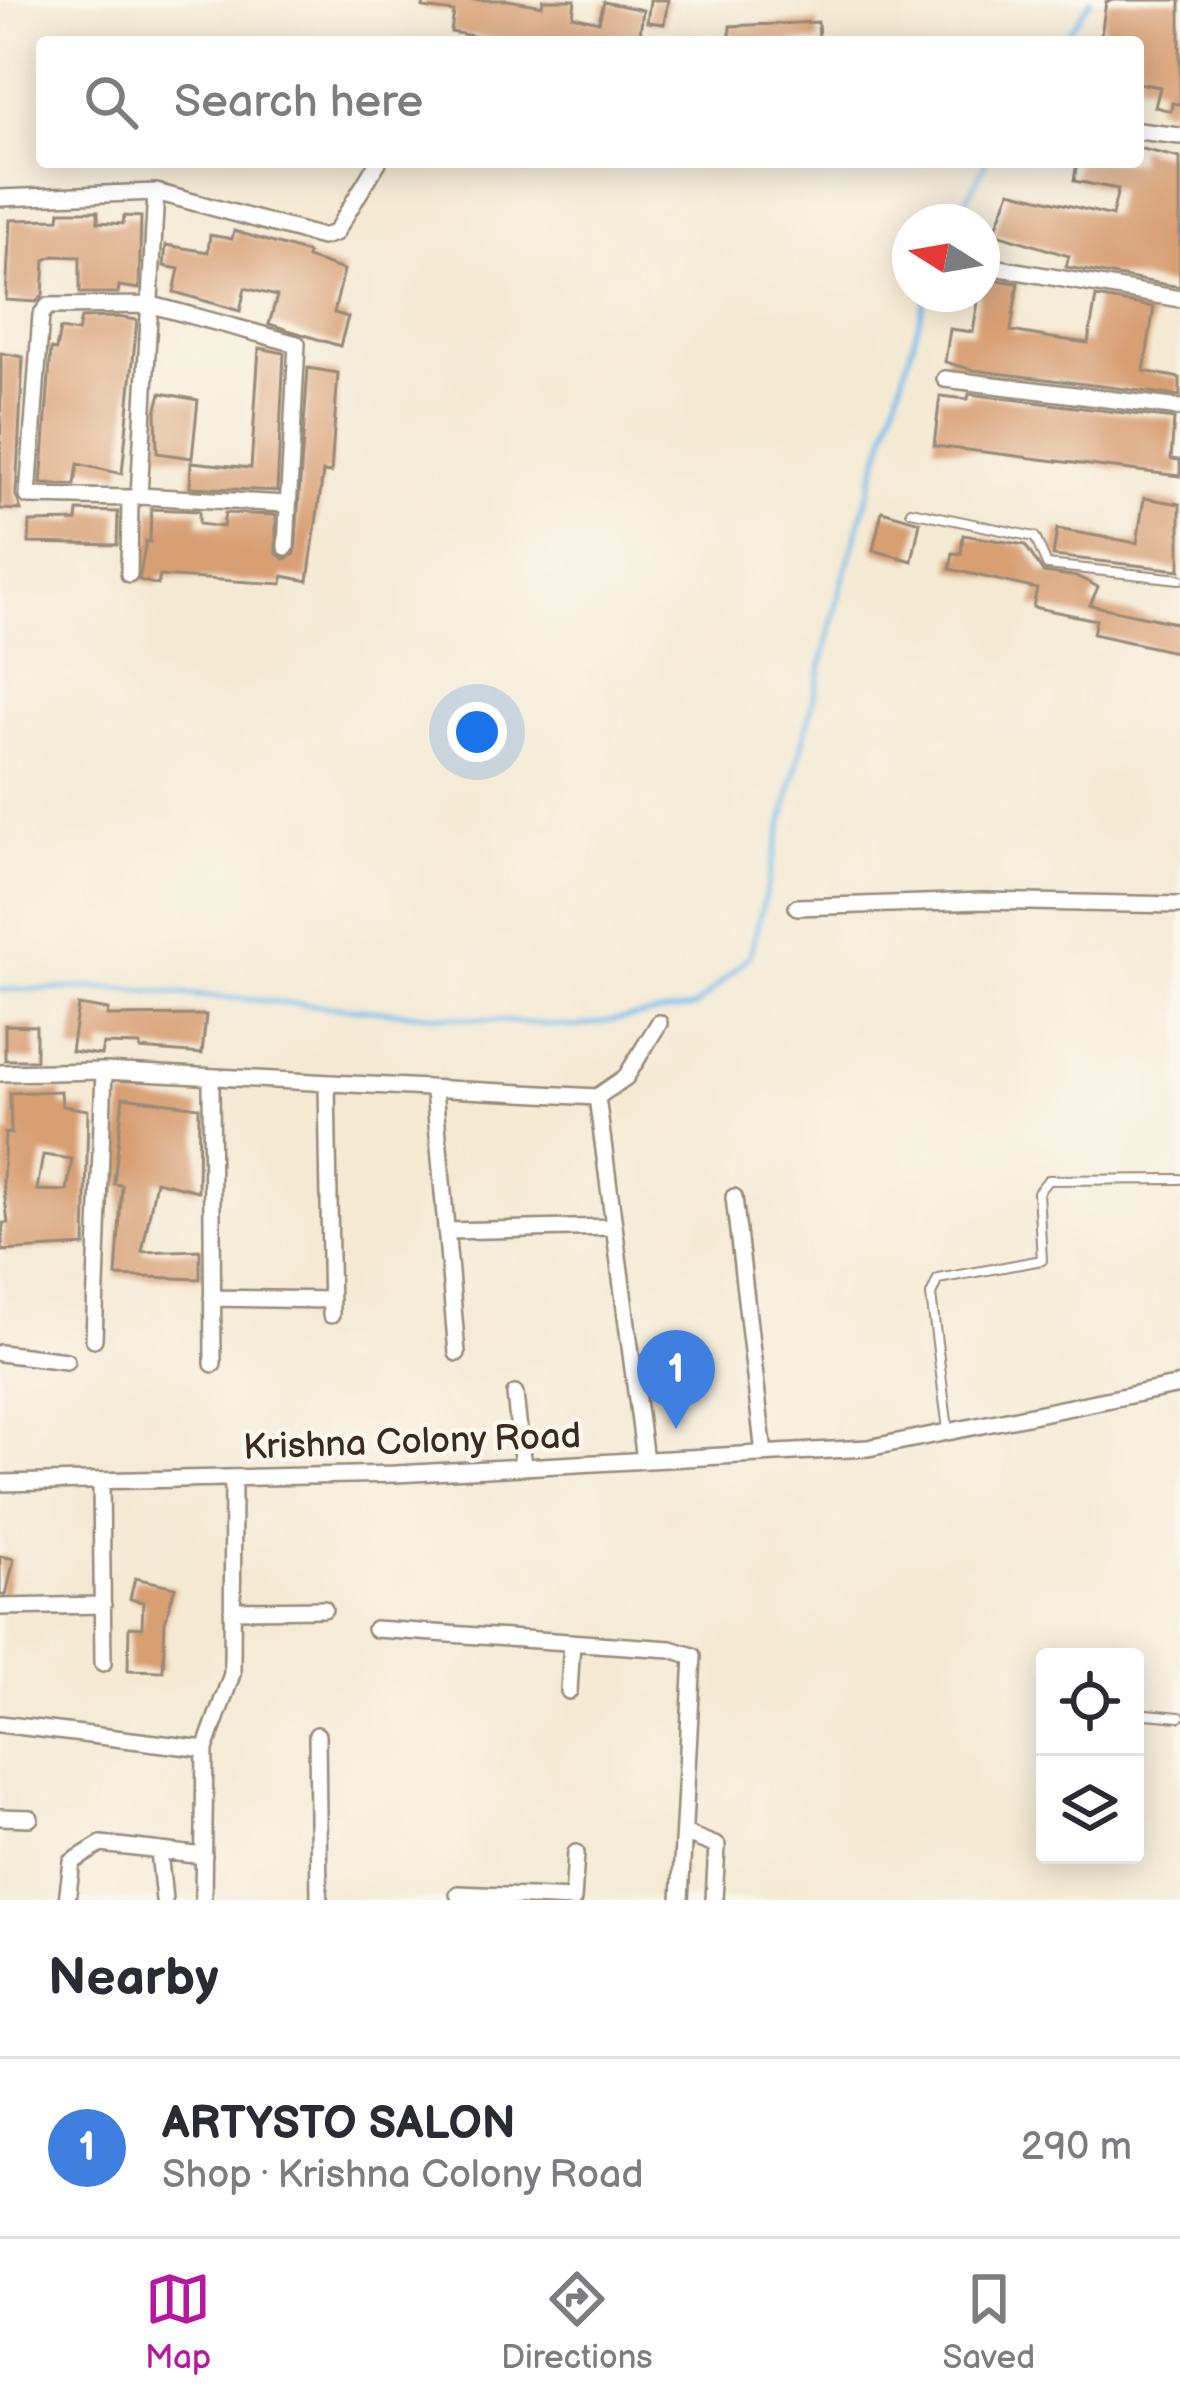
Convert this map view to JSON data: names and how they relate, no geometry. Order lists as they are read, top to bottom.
{
  "streets": {
    "street": ["Krishna Colony Road"]
  },
  "north": "left",
  "page": {
    "search": "Search here",
    "pins": "1",
    "heading": "Nearby",
    "list": [
      {
        "mark": "1",
        "name": "ARTYSTO SALON",
        "note": "Shop · Krishna Colony Road",
        "value": "290 m"
      }
    ],
    "nav": ["Map", "Directions", "Saved"]
  }
}
